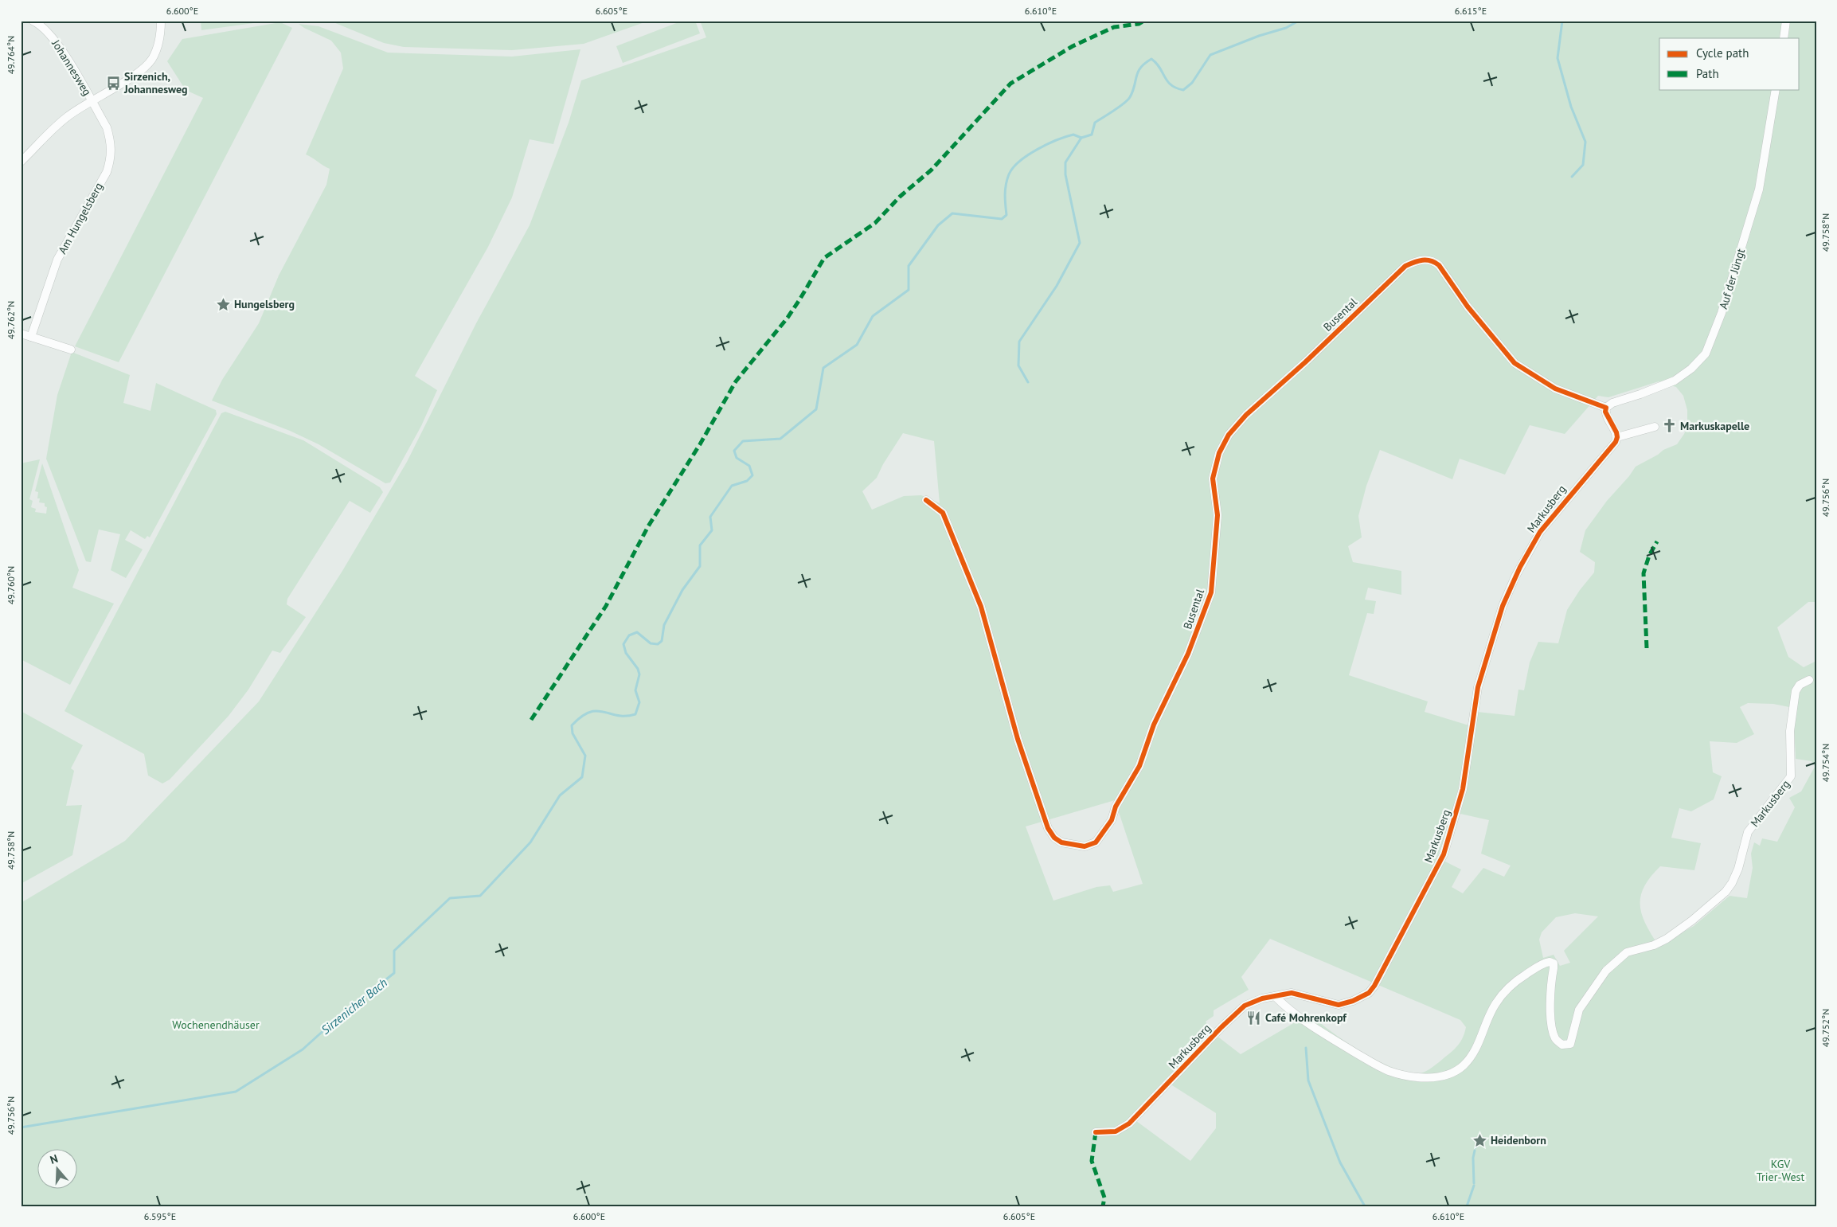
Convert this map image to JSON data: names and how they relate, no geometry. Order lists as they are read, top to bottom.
{
  "streets": {
    "street": [
      "Johannesweg",
      "Am Hungelsberg",
      "Auf der Jüngt",
      "Busental",
      "Markusberg"
    ]
  },
  "crossings": [
    ["Johannesweg", "Am Hungelsberg"],
    ["Auf der Jüngt", "Busental"]
  ],
  "water": ["Sirzenicher Bach"],
  "parks": ["Wochenendhäuser", "KGV Trier-West"],
  "places": {
    "bus stop": ["Sirzenich, Johannesweg"],
    "place": ["Hungelsberg", "Heidenborn"],
    "church": ["Markuskapelle"],
    "restaurant": ["Café Mohrenkopf"]
  },
  "legend": ["Cycle path", "Path"],
  "north": "top",
  "coordinates": [
    "6.600°E",
    "6.605°E",
    "6.610°E",
    "6.615°E",
    "49.764°N",
    "49.758°N",
    "49.762°N",
    "49.756°N",
    "49.760°N",
    "49.754°N",
    "49.752°N",
    "6.595°E"
  ]
}
